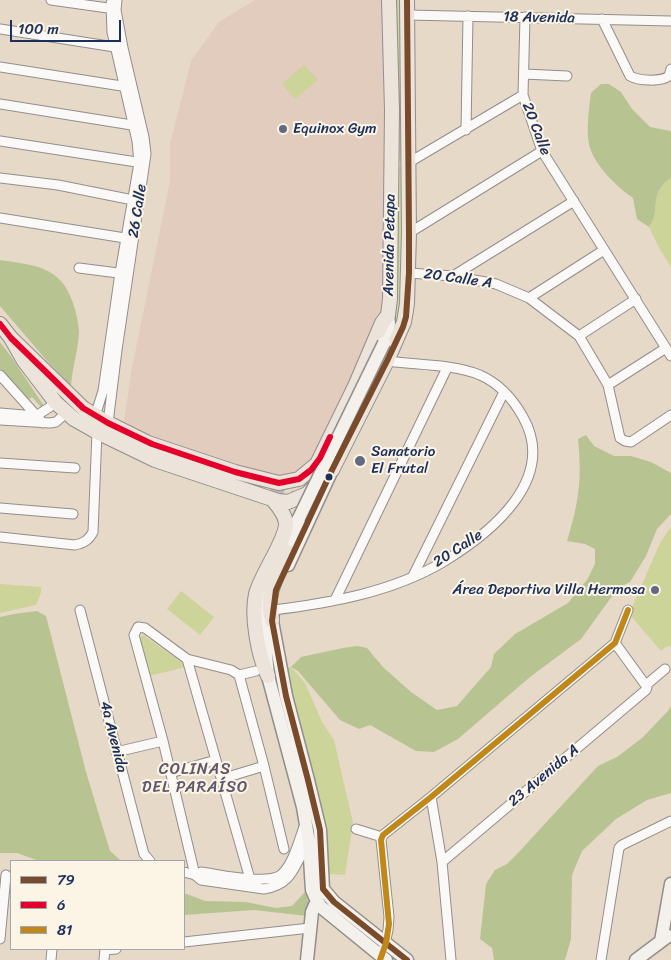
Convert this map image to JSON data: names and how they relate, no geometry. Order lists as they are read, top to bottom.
{
  "streets": {
    "main road": ["Avenida Petapa"],
    "street": [
      "18 Avenida",
      "20 Calle",
      "26 Calle",
      "20 Calle A",
      "4a Avenida",
      "23 Avenida A"
    ]
  },
  "crossings": [
    ["18 Avenida", "20 Calle"],
    ["18 Avenida", "Avenida Petapa"],
    ["20 Calle", "Avenida Petapa"],
    ["Avenida Petapa", "20 Calle A"]
  ],
  "districts": ["COLINAS DEL PARAÍSO"],
  "places": ["Equinox Gym", "Sanatorio El Frutal", "Área Deportiva Villa Hermosa"],
  "lines": ["transit line 79", "transit line 6", "transit line 81"],
  "legend": ["79", "6", "81"],
  "scale_bar": "100 m"
}
